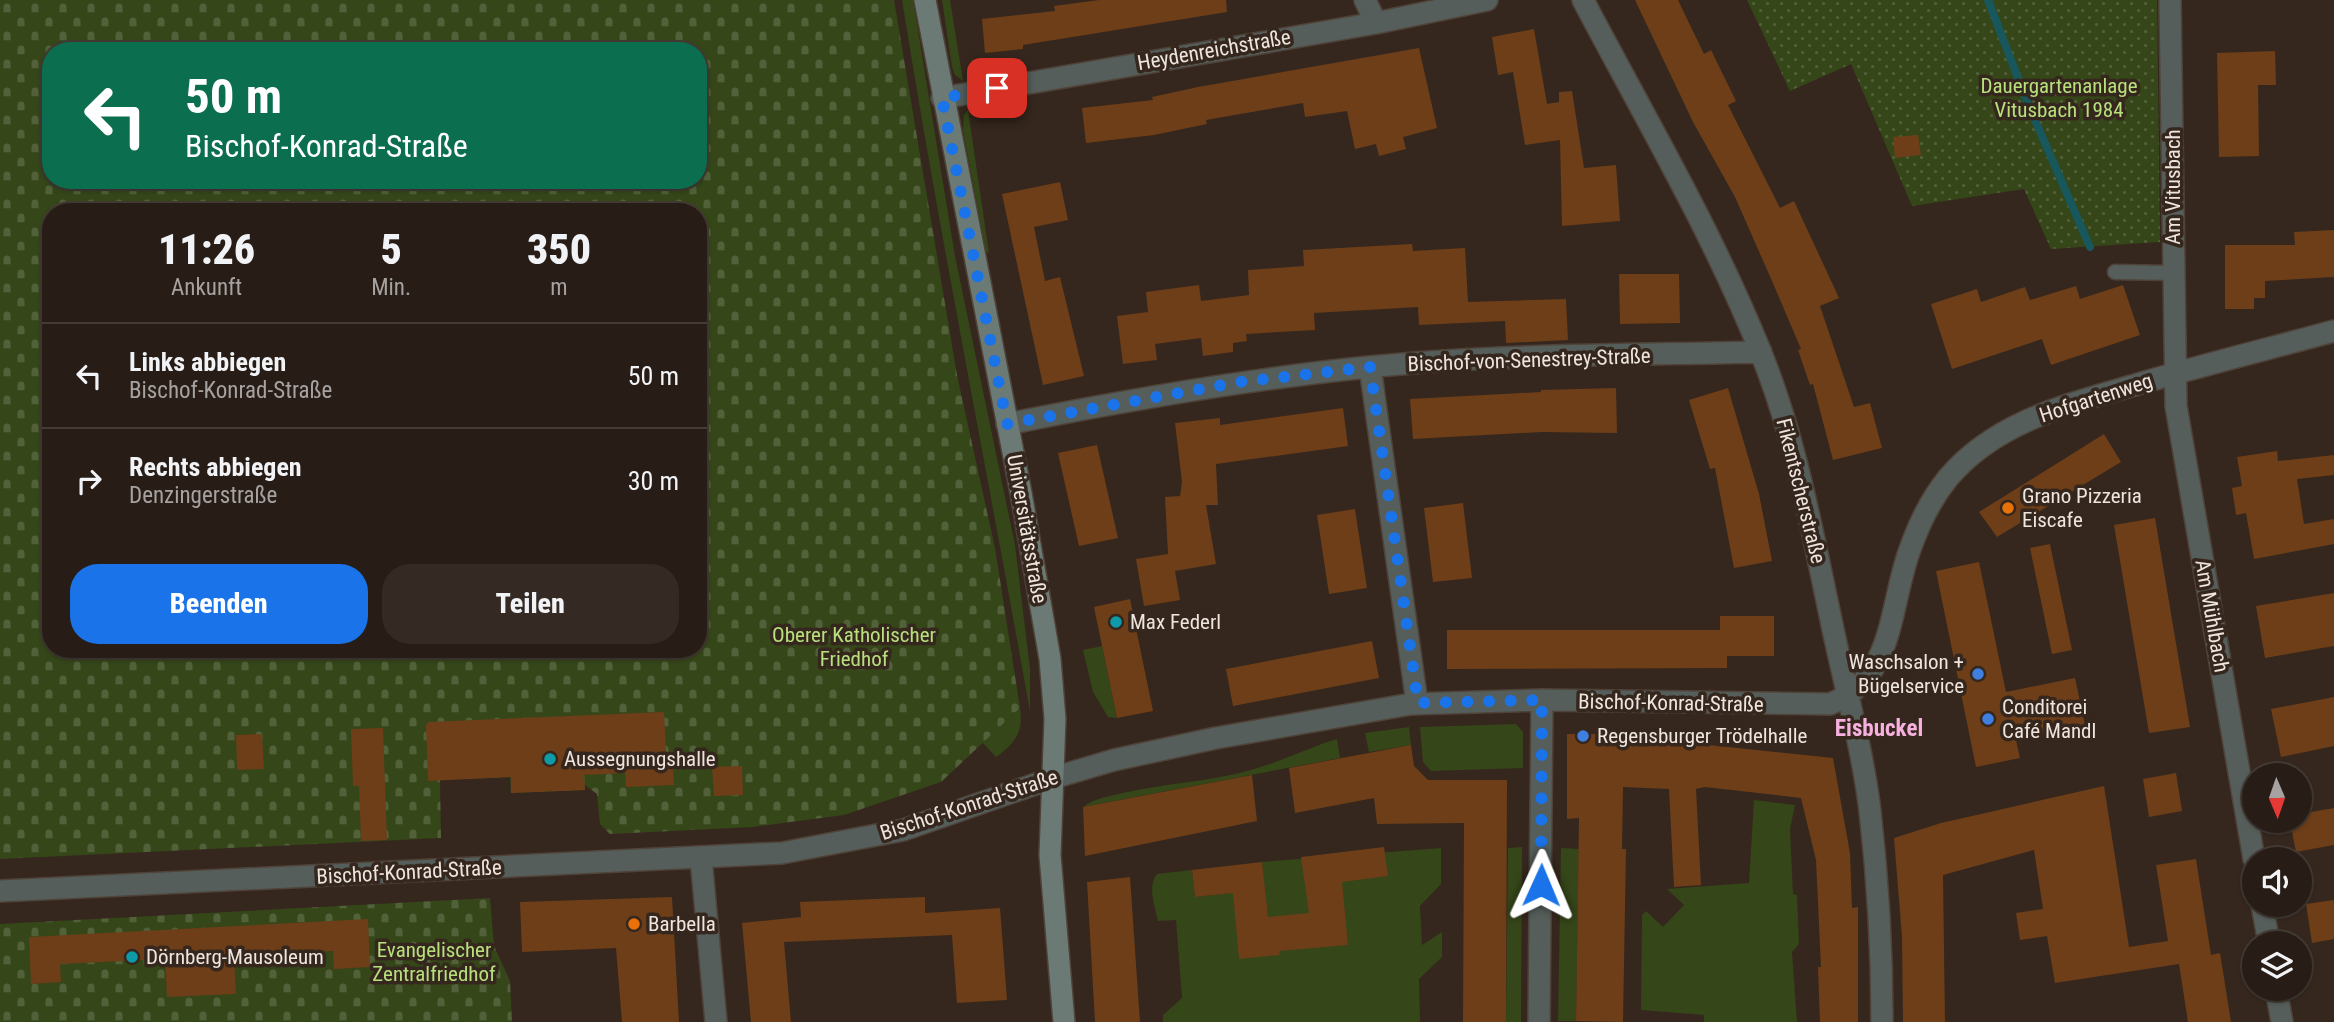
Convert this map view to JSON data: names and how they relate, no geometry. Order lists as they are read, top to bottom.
{
  "streets": {
    "street": [
      "Heydenreichstraße",
      "Am Vitusbach",
      "Bischof-von-Senestrey-Straße",
      "Hofgartenweg",
      "Fikentscherstraße",
      "Universitätsstraße",
      "Am Mühlbach",
      "Bischof-Konrad-Straße"
    ]
  },
  "crossings": [
    ["Heydenreichstraße", "Universitätsstraße"],
    ["Am Vitusbach", "Hofgartenweg"],
    ["Am Vitusbach", "Am Mühlbach"],
    ["Bischof-von-Senestrey-Straße", "Fikentscherstraße"],
    ["Bischof-von-Senestrey-Straße", "Universitätsstraße"],
    ["Hofgartenweg", "Fikentscherstraße"],
    ["Hofgartenweg", "Am Mühlbach"],
    ["Hofgartenweg", "Bischof-Konrad-Straße"],
    ["Fikentscherstraße", "Bischof-Konrad-Straße"],
    ["Universitätsstraße", "Bischof-Konrad-Straße"]
  ],
  "districts": ["Eisbuckel"],
  "parks": ["Dauergartenanlage Vitusbach 1984", "Oberer Katholischer Friedhof", "Evangelischer Zentralfriedhof"],
  "places": [
    "Grano Pizzeria Eiscafe",
    "Max Federl",
    "Waschsalon + Bügelservice",
    "Conditorei Café Mandl",
    "Regensburger Trödelhalle",
    "Aussegnungshalle",
    "Barbella",
    "Dörnberg-Mausoleum"
  ],
  "north": "bottom",
  "page": {
    "turn": ["50 m", "Bischof-Konrad-Straße"],
    "eta": [
      "11:26",
      "Ankunft",
      "5",
      "Min.",
      "350",
      "m"
    ],
    "list": [
      {
        "name": "Links abbiegen",
        "note": "Bischof-Konrad-Straße",
        "value": "50 m"
      },
      {
        "name": "Rechts abbiegen",
        "note": "Denzingerstraße",
        "value": "30 m"
      }
    ],
    "buttons": ["Beenden", "Teilen"]
  }
}
